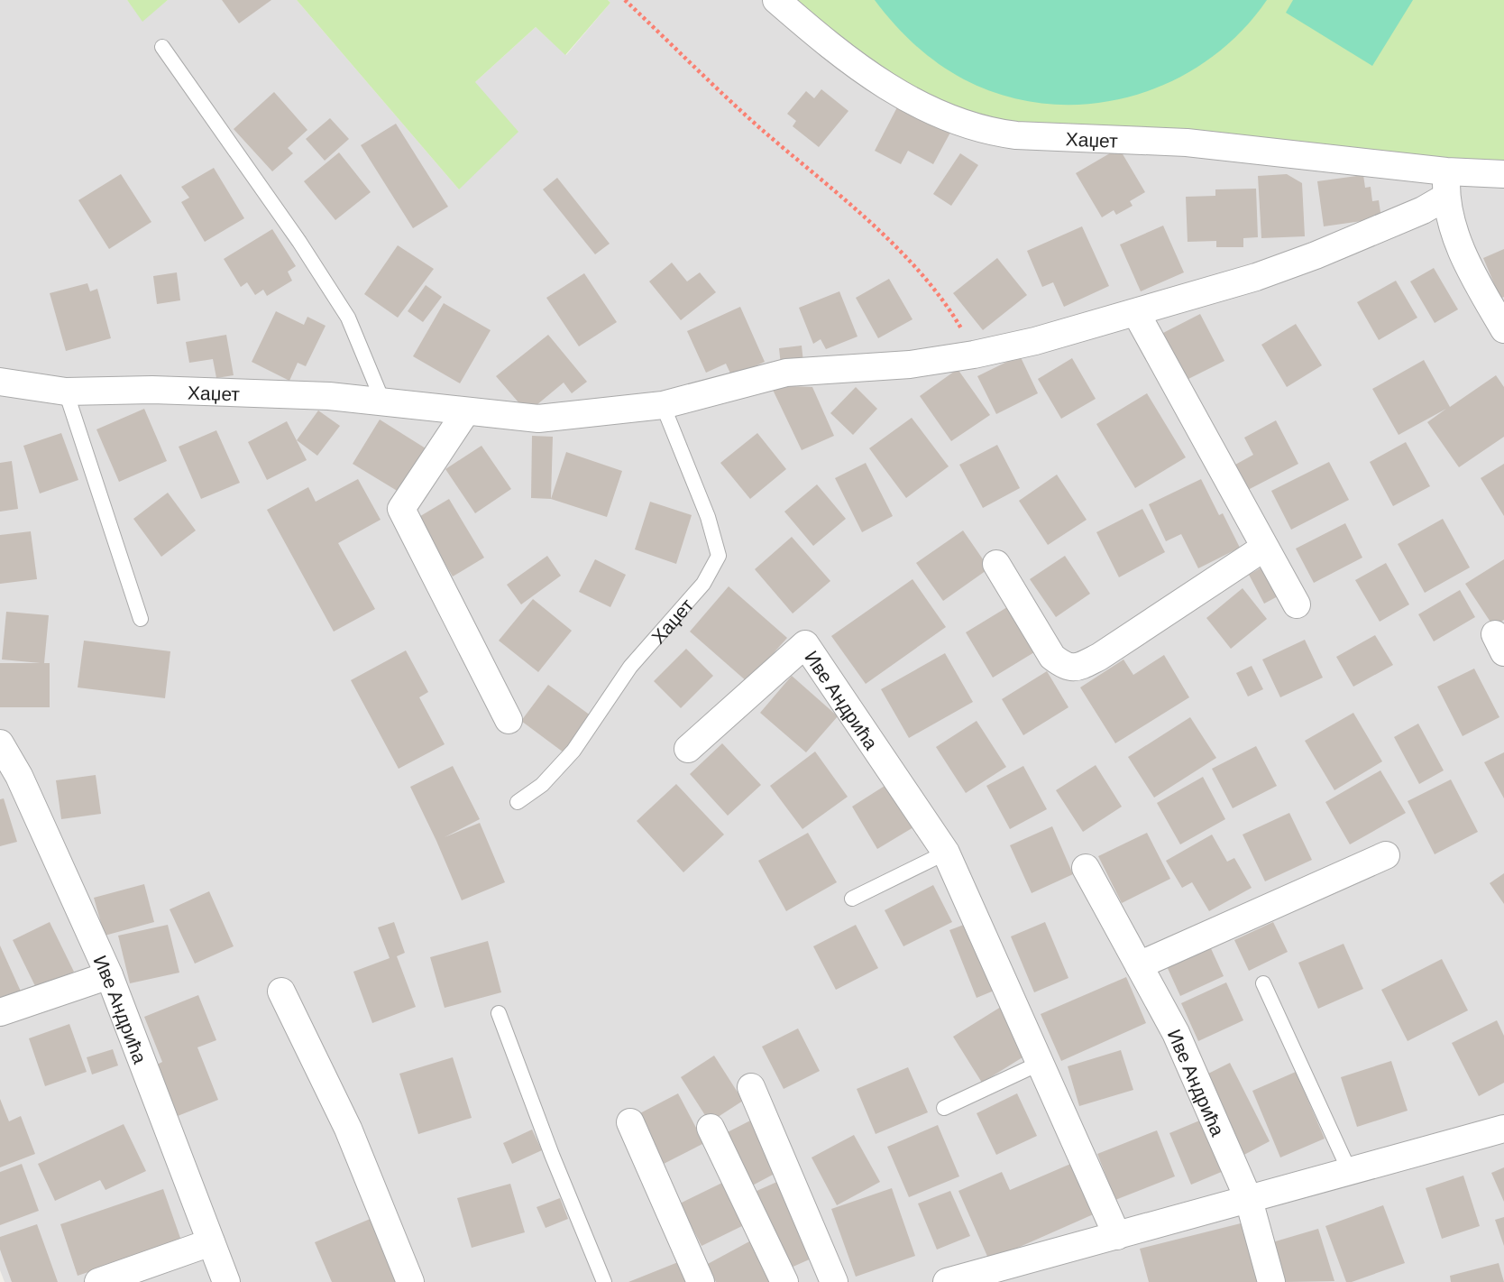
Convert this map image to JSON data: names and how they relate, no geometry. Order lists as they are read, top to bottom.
{
  "streets": {
    "street": ["Хаџет", "Иве Андрића"]
  }
}
